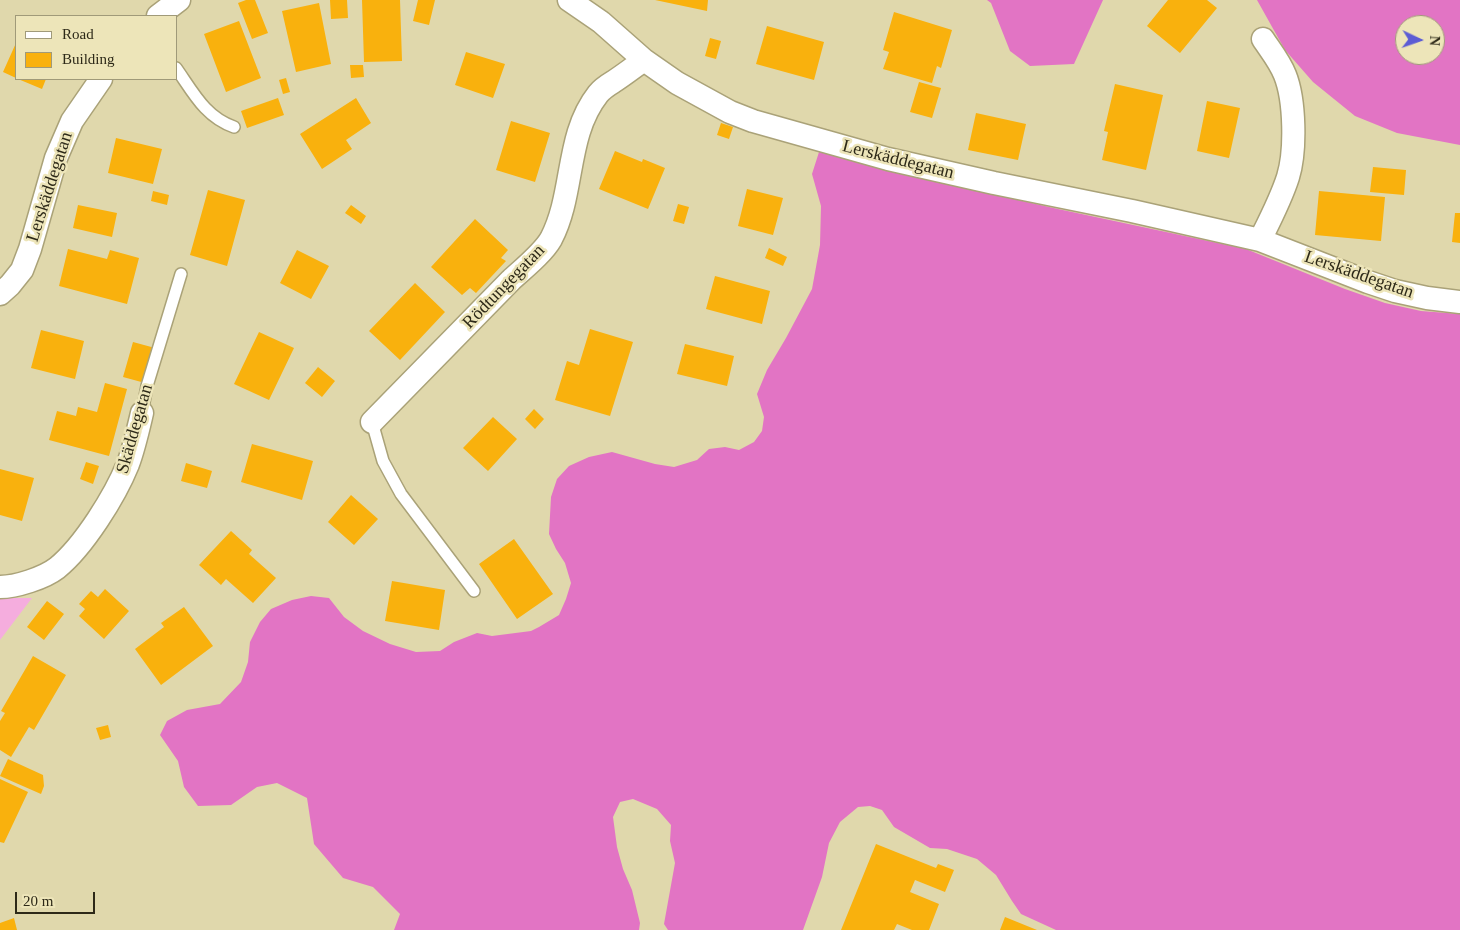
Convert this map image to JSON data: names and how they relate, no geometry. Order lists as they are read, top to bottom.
{
  "streets": {
    "street": ["Lerskäddegatan", "Rödtungegatan", "Skäddegatan"]
  },
  "crossings": [
    ["Lerskäddegatan", "Rödtungegatan"]
  ],
  "legend": ["Road", "Building"],
  "scale_bar": "20 m",
  "north": "right"
}
